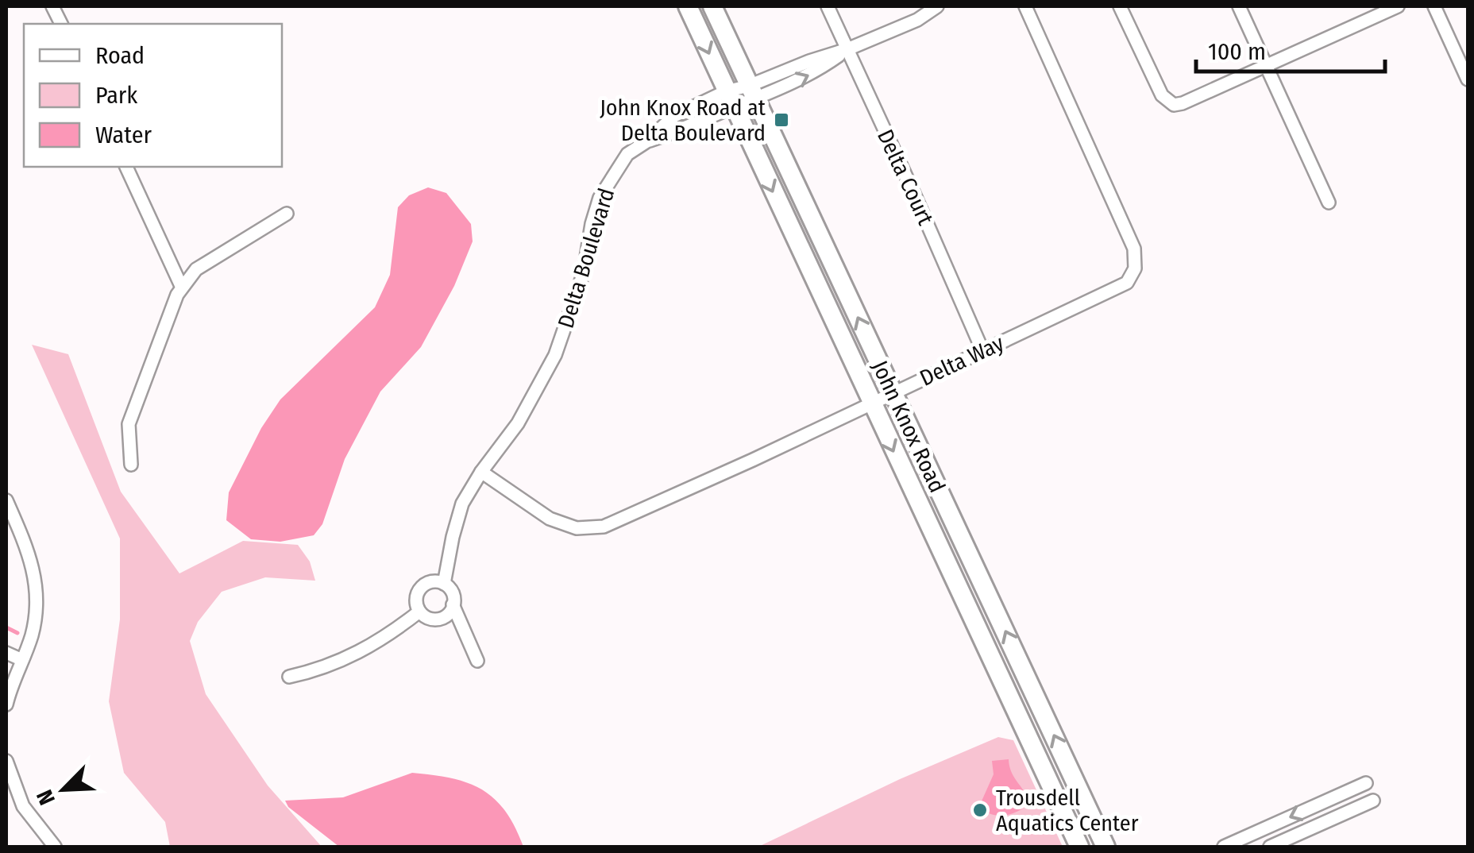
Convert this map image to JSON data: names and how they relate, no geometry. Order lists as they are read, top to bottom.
{
  "streets": {
    "main road": ["John Knox Road"],
    "street": ["Delta Court", "Delta Boulevard", "Delta Way"]
  },
  "crossings": [
    ["Delta Court", "Delta Boulevard"],
    ["Delta Court", "Delta Way"],
    ["Delta Boulevard", "Delta Way"],
    ["Delta Boulevard", "John Knox Road"],
    ["Delta Way", "John Knox Road"]
  ],
  "places": {
    "transit": ["John Knox Road at Delta Boulevard"],
    "other": ["Trousdell Aquatics Center"]
  },
  "legend": ["Road", "Park", "Water"],
  "scale_bar": "100 m",
  "north": "bottom left"
}
